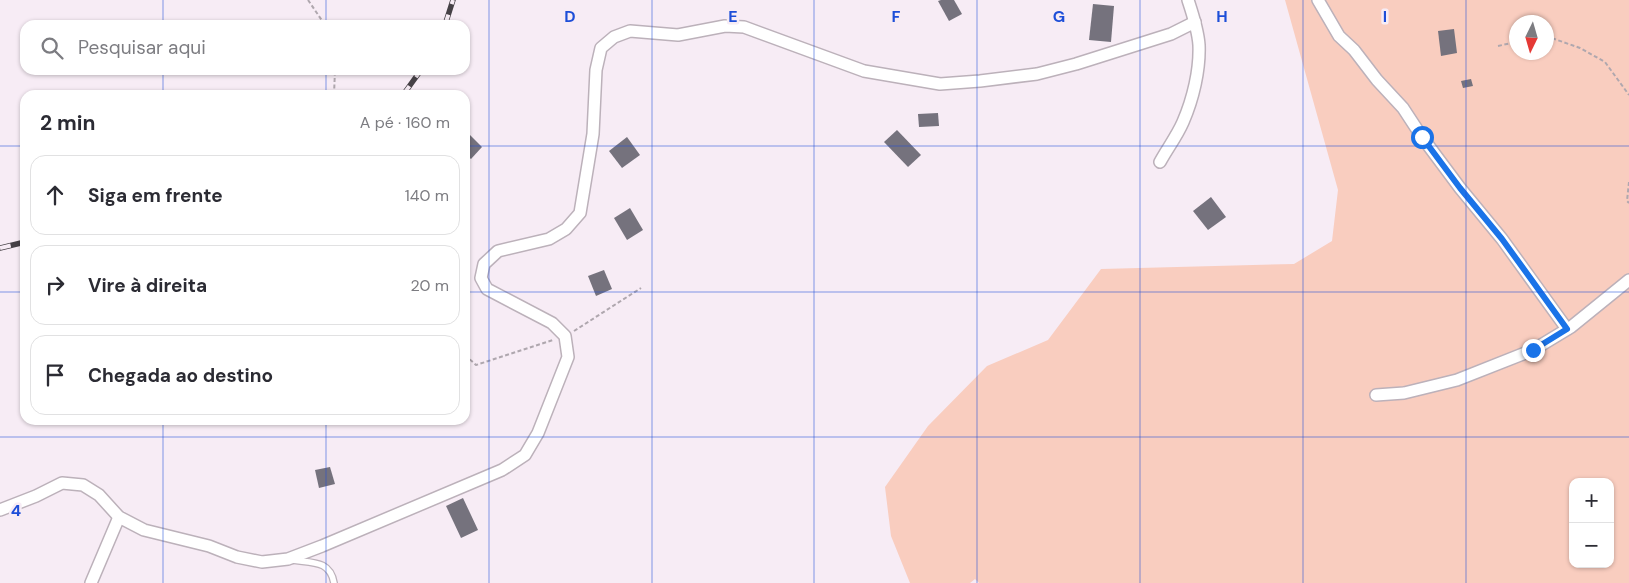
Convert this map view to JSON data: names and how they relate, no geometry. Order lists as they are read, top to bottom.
{
  "north": "bottom",
  "page": {
    "search": "Pesquisar aqui",
    "heading": ["2 min", "A pé · 160 m"],
    "list": [
      ["Siga em frente", "140 m"],
      ["Vire à direita", "20 m"],
      "Chegada ao destino"
    ],
    "map_buttons": ["+", "−"]
  },
  "grid": {
    "columns": [
      "D",
      "E",
      "F",
      "G",
      "H",
      "I"
    ],
    "rows": ["4"]
  }
}
